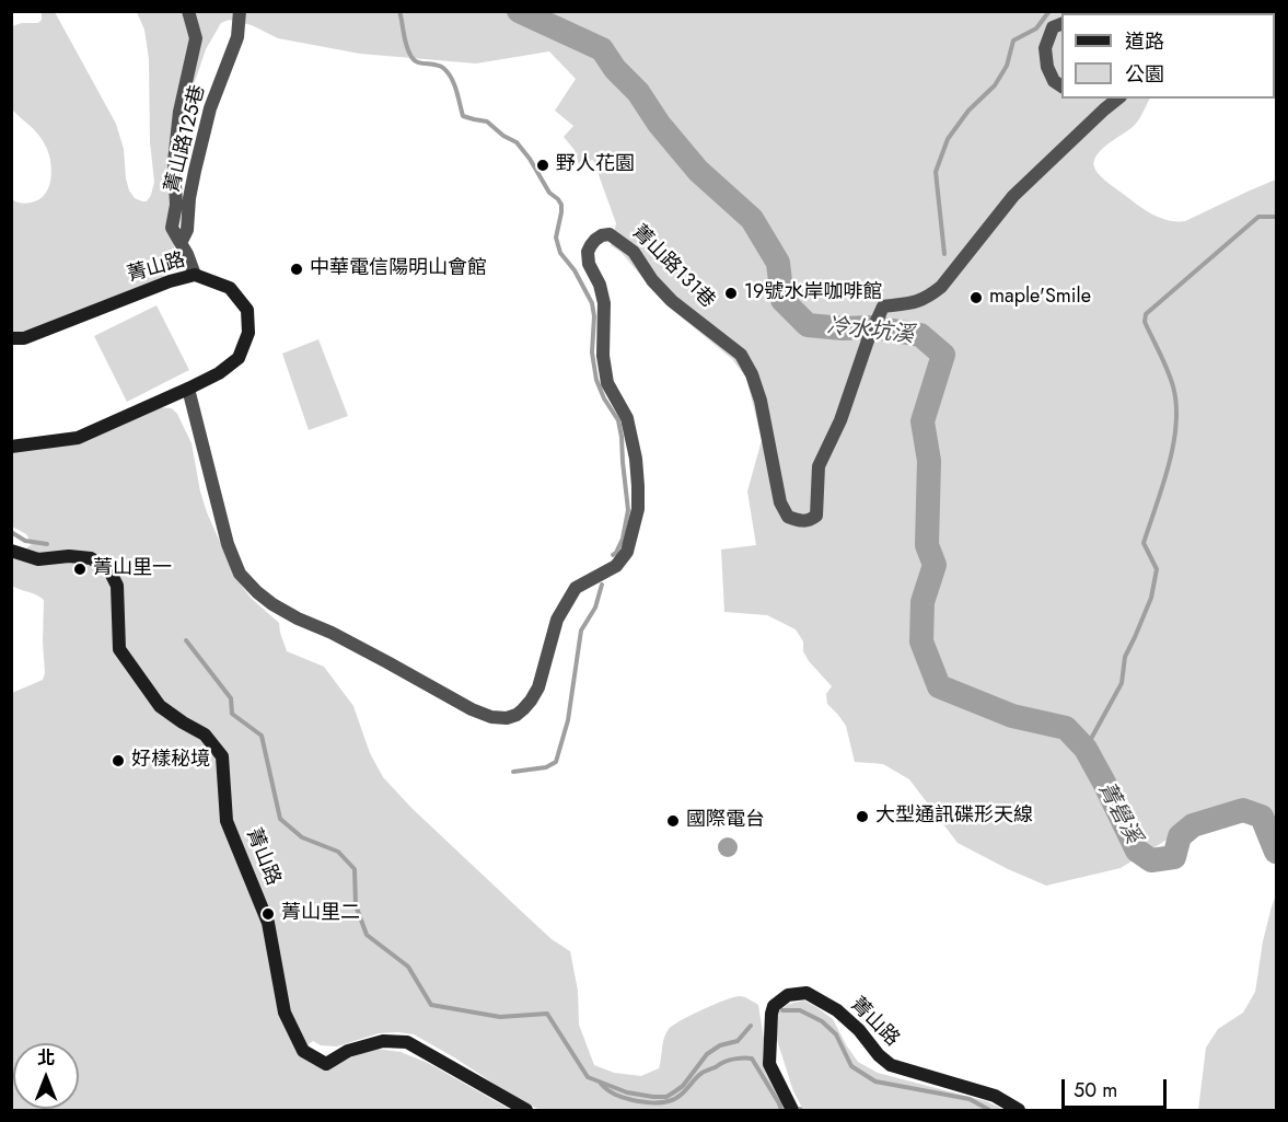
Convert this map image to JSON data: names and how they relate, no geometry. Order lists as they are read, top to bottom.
{
  "streets": {
    "street": ["菁山路125巷", "菁山路131巷", "菁山路"]
  },
  "crossings": [
    ["菁山路131巷", "菁山路"]
  ],
  "water": ["冷水坑溪", "菁礐溪"],
  "places": [
    "野人花園",
    "中華電信陽明山會館",
    "19號水岸咖啡館",
    "maple'Smile",
    "菁山里一",
    "好樣秘境",
    "大型通訊碟形天線",
    "國際電台",
    "菁山里二"
  ],
  "legend": ["道路", "公園"],
  "scale_bar": "50 m",
  "north": "top"
}
